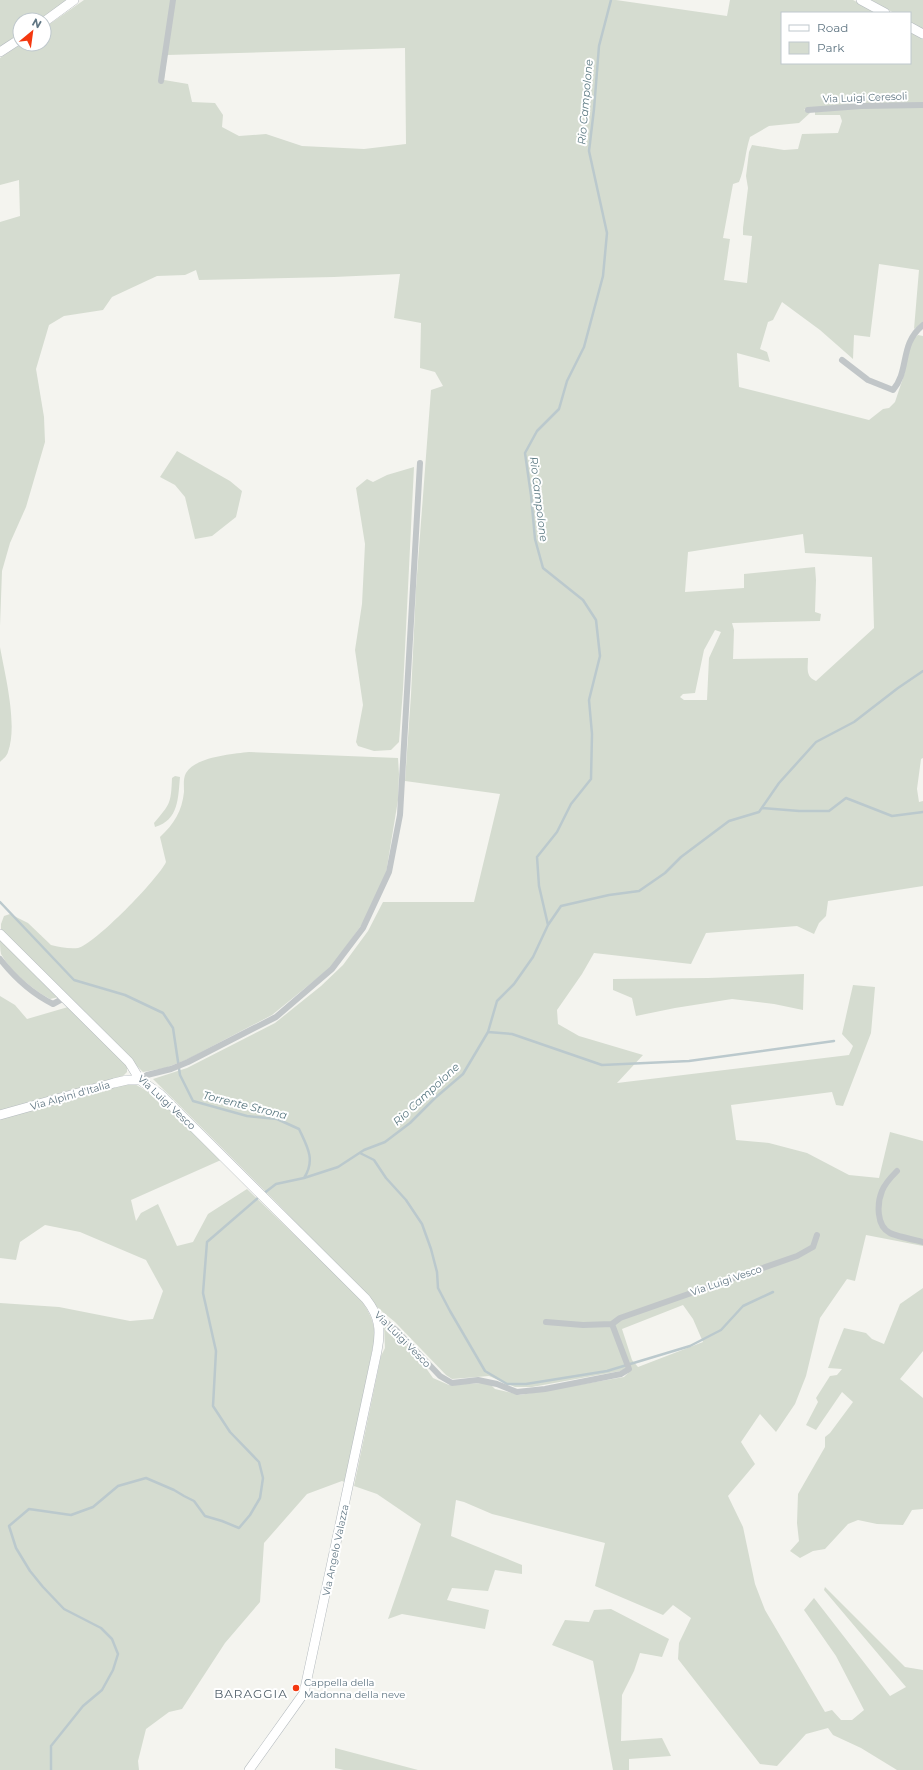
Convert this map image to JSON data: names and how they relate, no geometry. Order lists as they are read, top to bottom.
{
  "streets": {
    "street": [
      "Via Luigi Ceresoli",
      "Via Alpini d'Italia",
      "Via Luigi Vesco",
      "Via Angelo Valazza"
    ]
  },
  "crossings": [
    ["Via Alpini d'Italia", "Via Luigi Vesco"],
    ["Via Luigi Vesco", "Via Angelo Valazza"]
  ],
  "districts": ["BARAGGIA"],
  "water": ["Rio Campolone", "Torrente Strona"],
  "places": ["Cappella della Madonna della neve"],
  "legend": ["Road", "Park"],
  "north": "top right"
}
